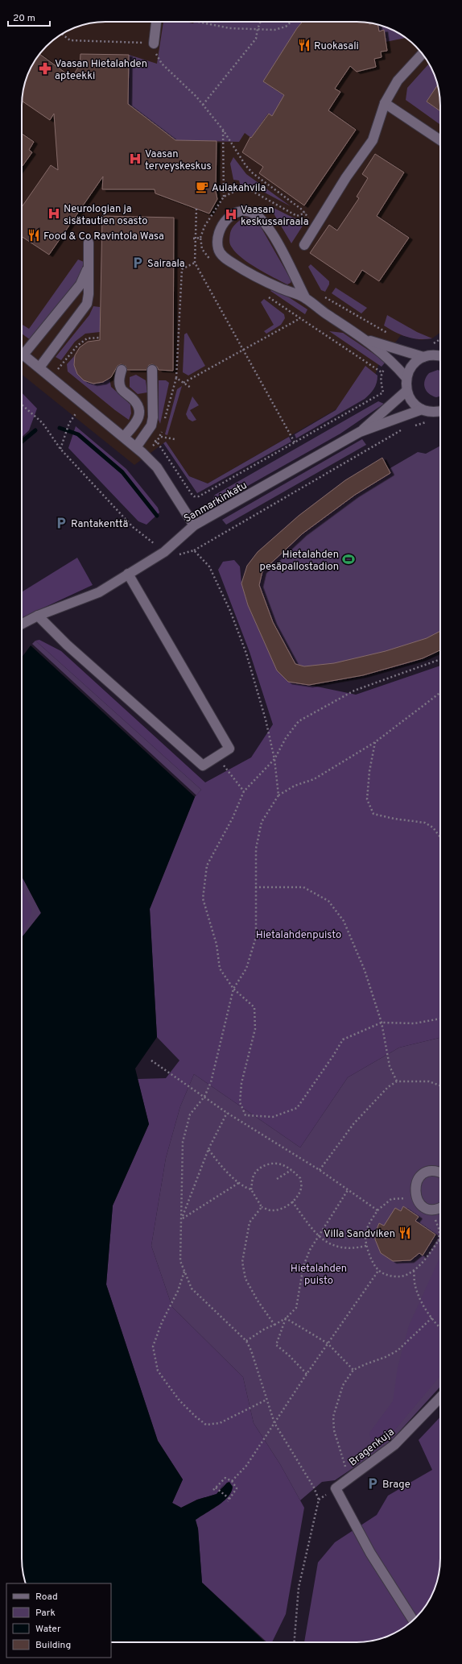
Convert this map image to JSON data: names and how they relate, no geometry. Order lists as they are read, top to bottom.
{
  "streets": {
    "street": ["Sanmarkinkatu", "Bragenkuja"]
  },
  "parks": ["Hietalahdenpuisto", "Hietalahden puisto"],
  "places": {
    "restaurant": ["Ruokasali", "Food & Co Ravintola Wasa", "Villa Sandviken"],
    "pharmacy": ["Vaasan Hietalahden apteekki"],
    "hospital": ["Vaasan terveyskeskus", "Neurologian ja sisätautien osasto", "Vaasan keskussairaala"],
    "cafe": ["Aulakahvila"],
    "parking": ["Sairaala", "Rantakenttä", "Brage"],
    "sports": ["Hietalahden pesäpallostadion"]
  },
  "legend": [
    "Road",
    "Park",
    "Water",
    "Building"
  ],
  "scale_bar": "20 m"
}
